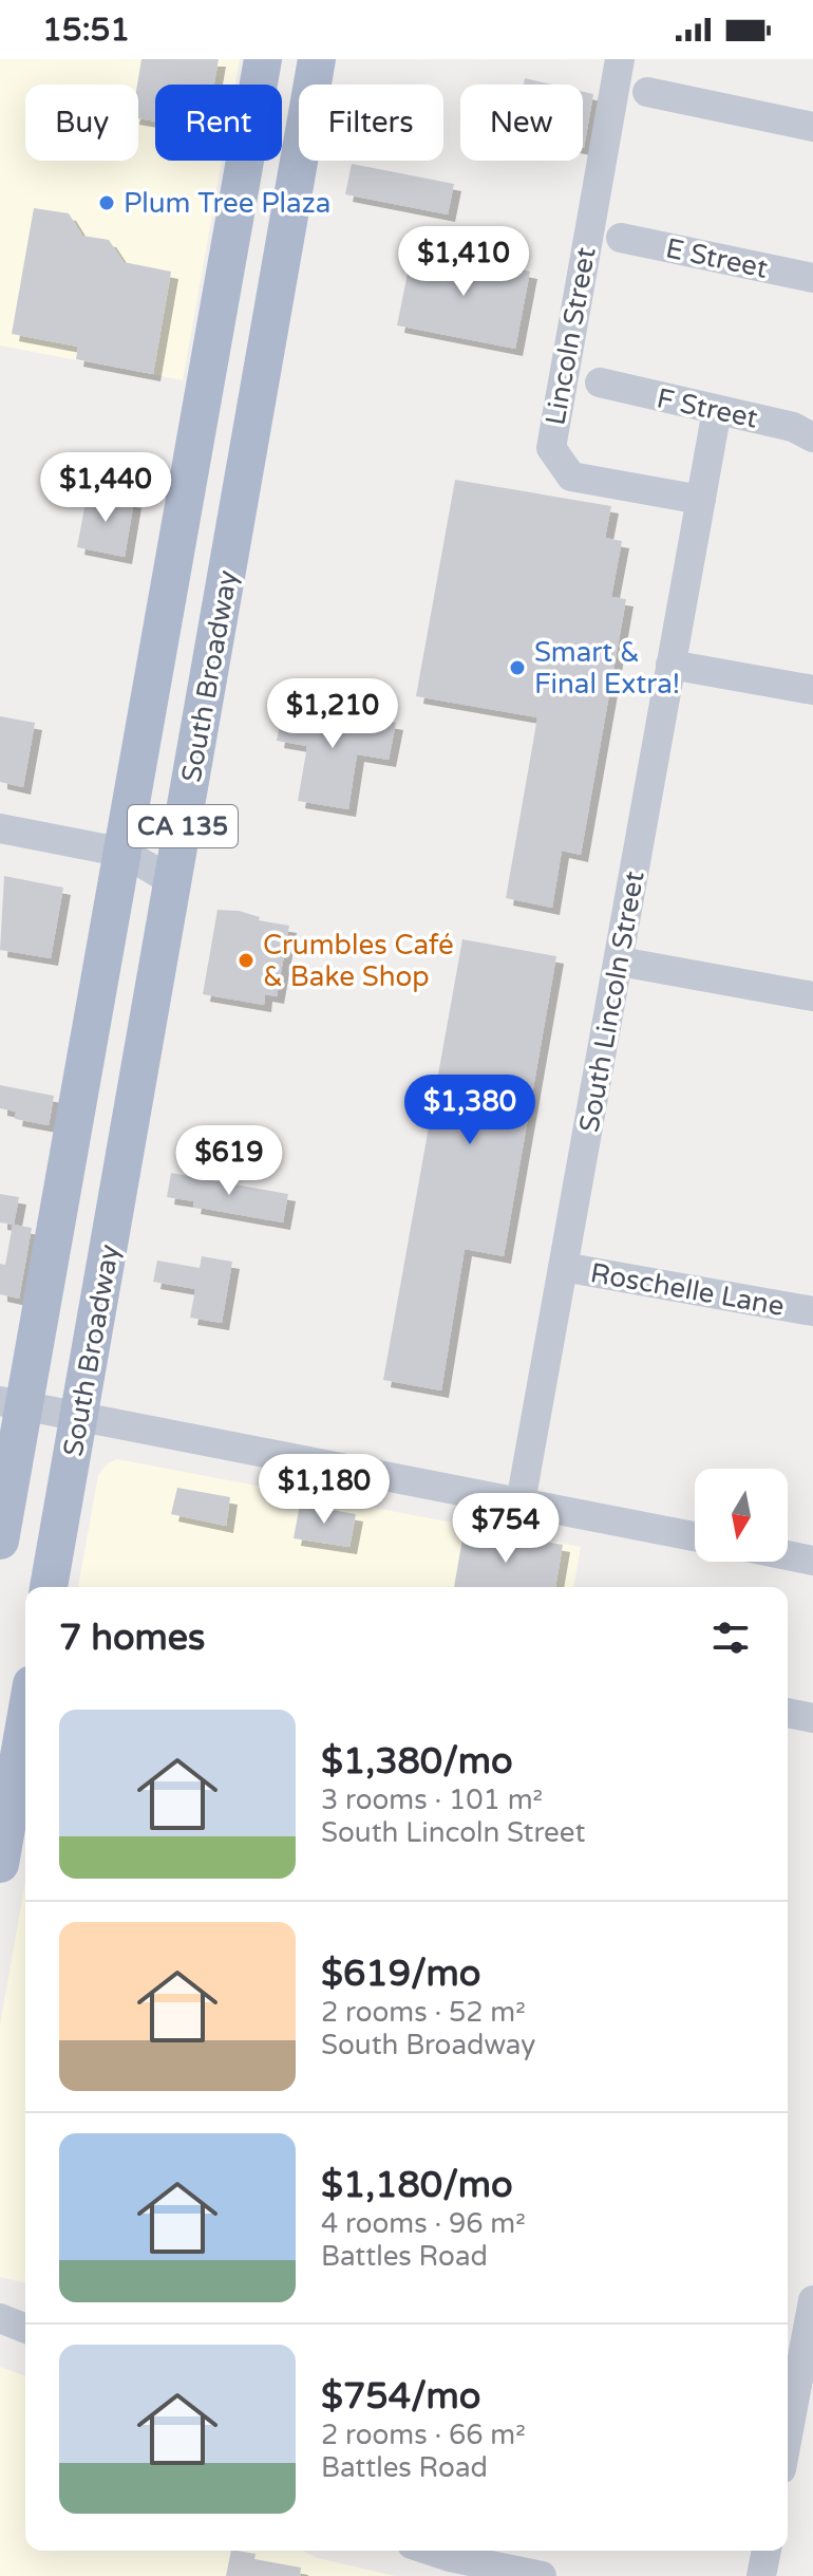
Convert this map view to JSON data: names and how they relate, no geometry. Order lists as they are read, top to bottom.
{
  "streets": {
    "main road": ["South Broadway", "CA 135"],
    "street": [
      "E Street",
      "Lincoln Street",
      "F Street",
      "South Lincoln Street",
      "Roschelle Lane"
    ]
  },
  "crossings": [
    ["Lincoln Street", "South Lincoln Street"],
    ["F Street", "South Lincoln Street"],
    ["South Lincoln Street", "Roschelle Lane"]
  ],
  "places": ["Plum Tree Plaza", "Smart & Final Extra!", "Crumbles Café & Bake Shop"],
  "north": "bottom",
  "page": {
    "status": "15:51",
    "chip": [
      "Buy",
      "Rent",
      "Filters",
      "New"
    ],
    "price": [
      "$1,410",
      "$1,440",
      "$1,210",
      "$1,380",
      "$619",
      "$1,180",
      "$754"
    ],
    "heading": "7 homes",
    "list": [
      {
        "name": "$1,380/mo",
        "note": "3 rooms · 101 m² · South Lincoln Street"
      },
      {
        "name": "$619/mo",
        "note": "2 rooms · 52 m² · South Broadway"
      },
      {
        "name": "$1,180/mo",
        "note": "4 rooms · 96 m² · Battles Road"
      },
      {
        "name": "$754/mo",
        "note": "2 rooms · 66 m² · Battles Road"
      }
    ]
  }
}
